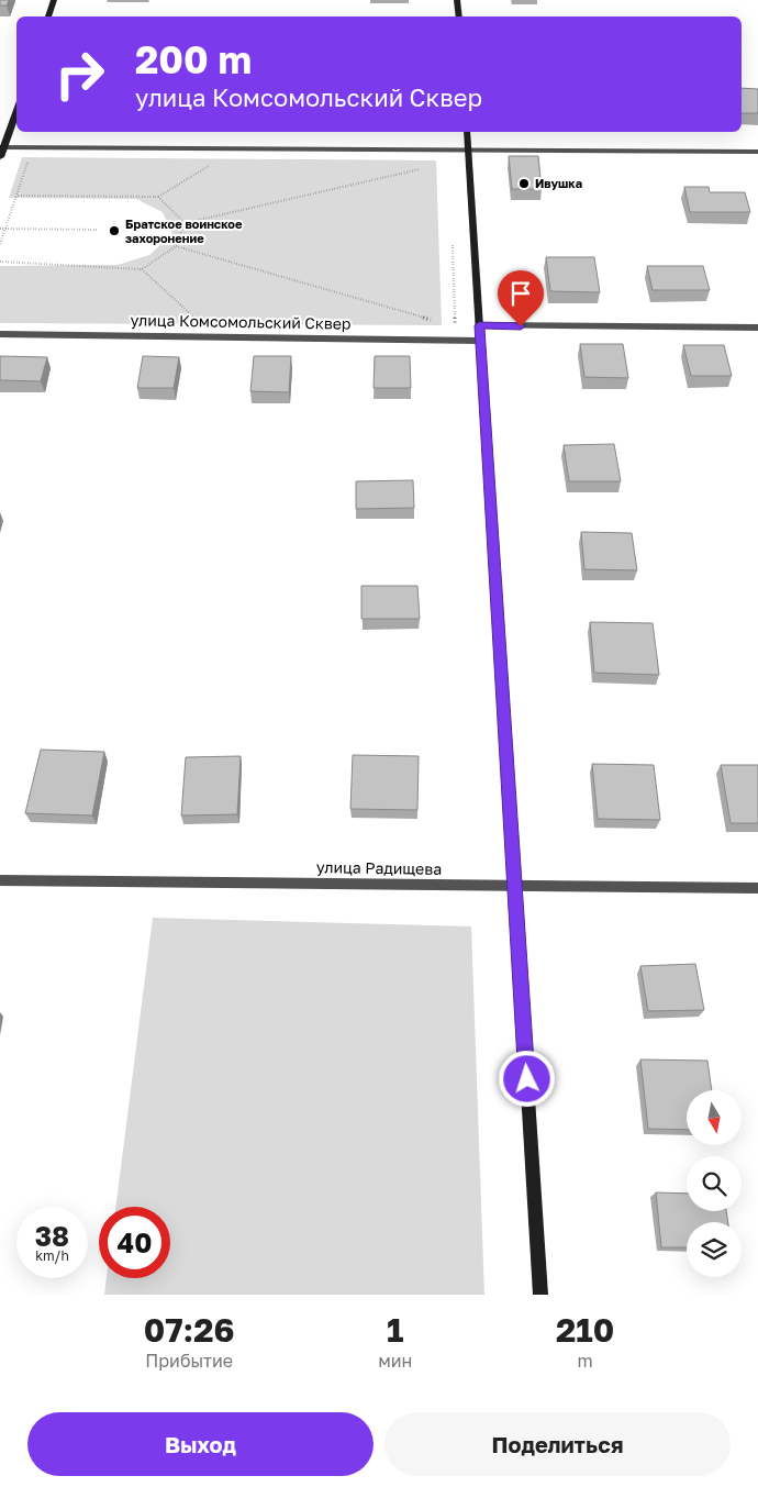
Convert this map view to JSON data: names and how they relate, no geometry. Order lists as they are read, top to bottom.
{
  "streets": {
    "street": ["улица Комсомольский Сквер", "улица Радищева"]
  },
  "places": ["Ивушка", "Братское воинское захоронение"],
  "north": "bottom",
  "page": {
    "turn": ["200 m", "улица Комсомольский Сквер"],
    "speed": "38 km/h",
    "limit": "40",
    "eta": [
      "07:26",
      "Прибытие",
      "1",
      "мин",
      "210",
      "m"
    ],
    "buttons": ["Выход", "Поделиться"]
  }
}
